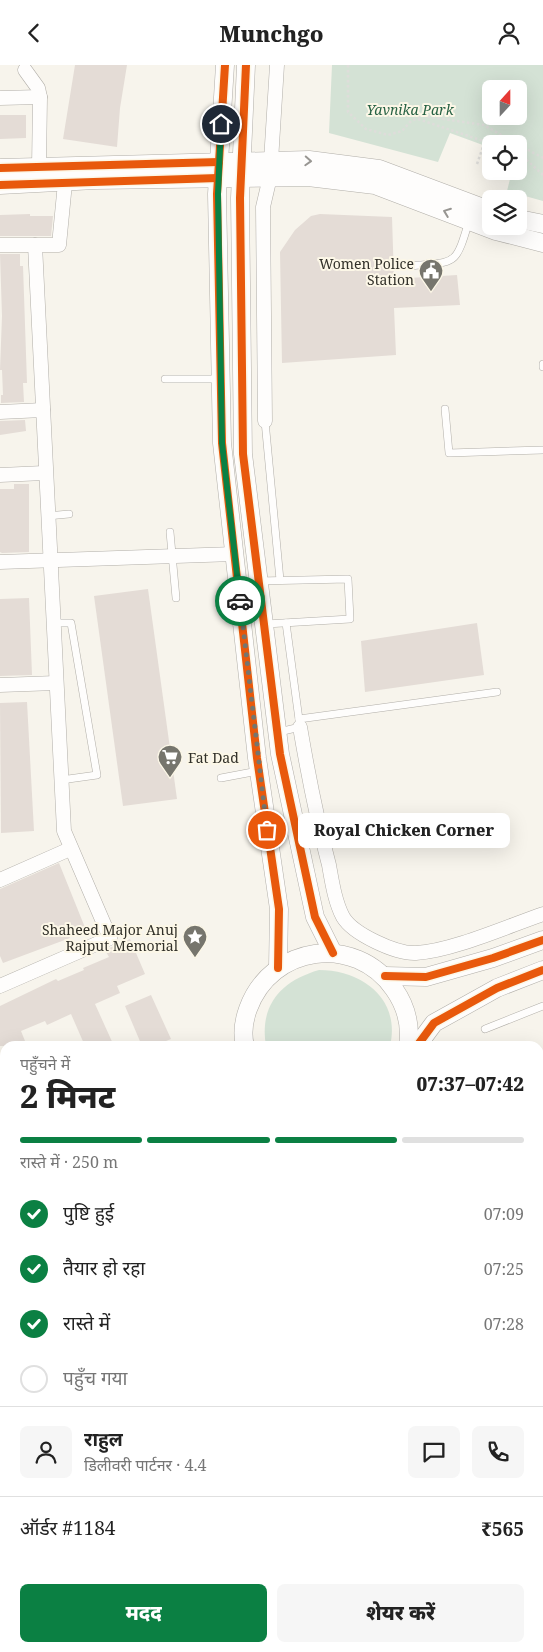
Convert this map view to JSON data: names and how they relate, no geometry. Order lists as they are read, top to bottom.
{
  "parks": ["Yavnika Park"],
  "places": {
    "public building": ["Women Police Station"],
    "supermarket": ["Fat Dad"],
    "other": ["Royal Chicken Corner"],
    "place": ["Shaheed Major Anuj Rajput Memorial"]
  },
  "north": "top",
  "page": {
    "header": "Munchgo",
    "bubble": "Royal Chicken Corner",
    "heading": ["2 मिनट", "पहुँचने में", "07:37–07:42"],
    "panel": [
      "राहुल",
      "डिलीवरी पार्टनर · 4.4",
      "ऑर्डर #1184",
      "₹565"
    ],
    "bar": "रास्ते में · 250 m",
    "list": [
      ["पुष्टि हुई", "07:09"],
      ["तैयार हो रहा", "07:25"],
      ["रास्ते में", "07:28"],
      "पहुँच गया"
    ],
    "buttons": ["मदद", "शेयर करें"]
  }
}
